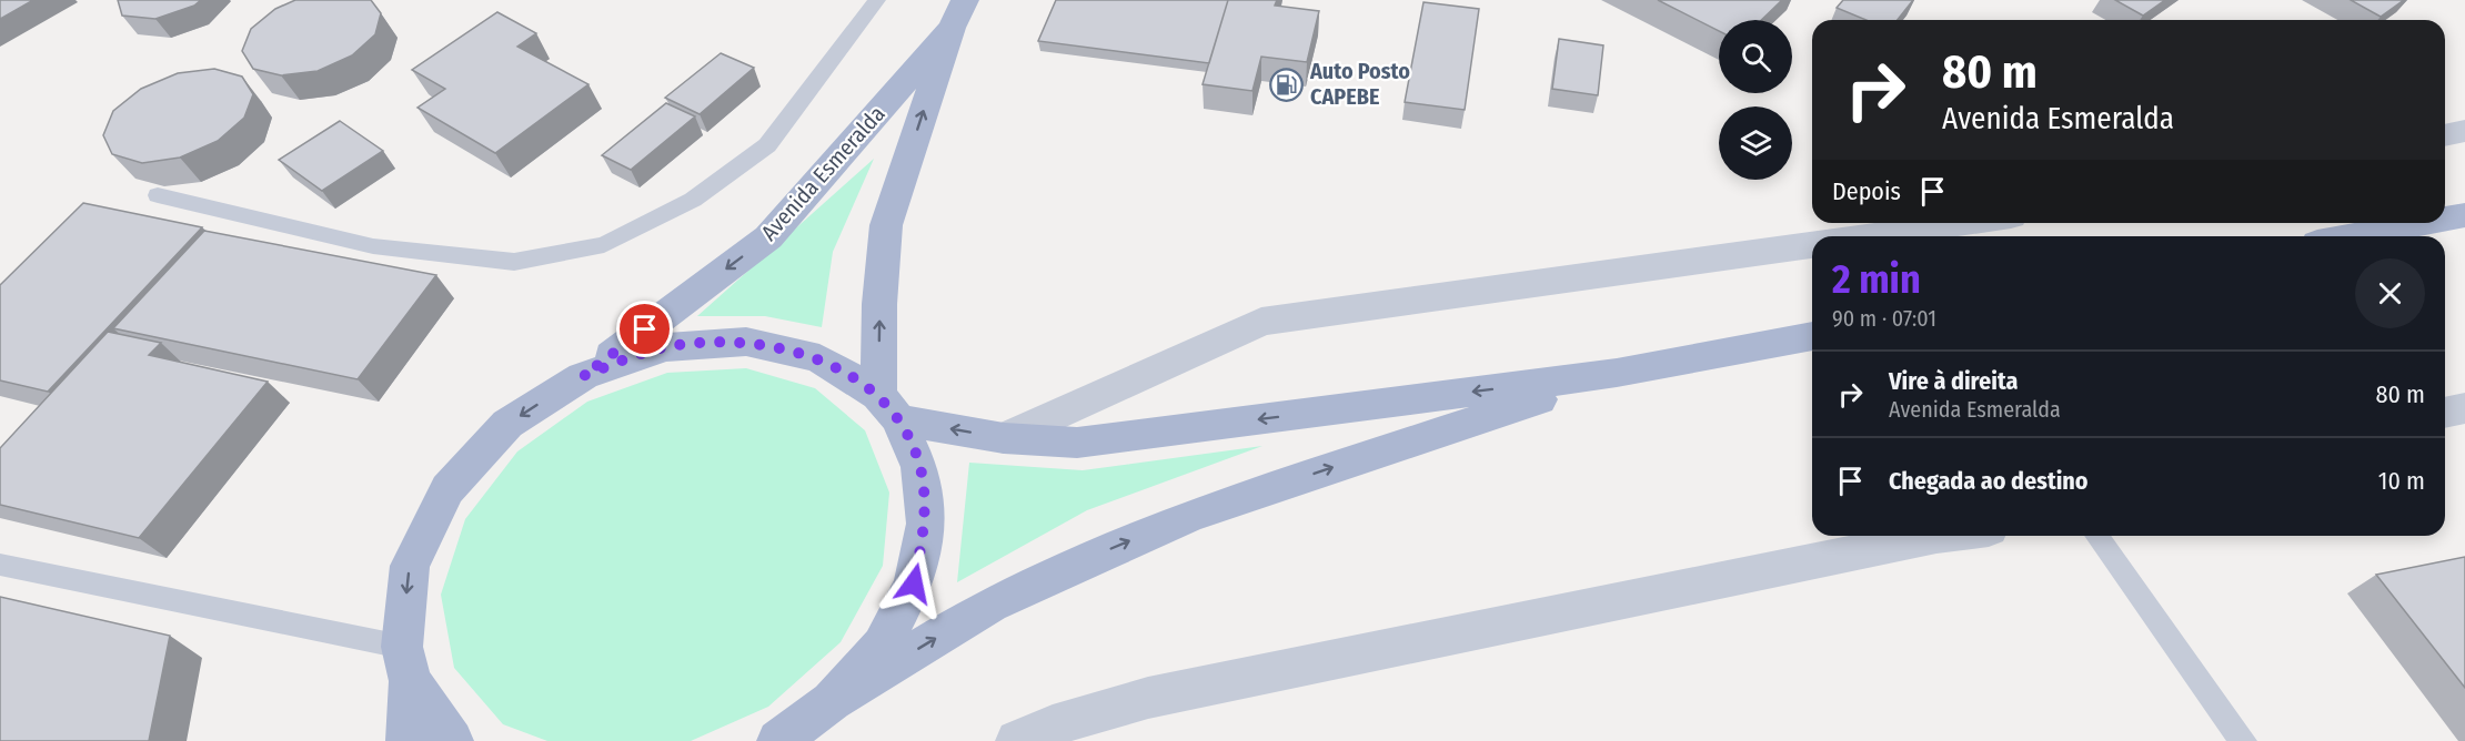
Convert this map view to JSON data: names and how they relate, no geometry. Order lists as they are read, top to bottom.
{
  "streets": {
    "main road": ["Avenida Esmeralda"]
  },
  "places": {
    "fuel station": ["Auto Posto CAPEBE"]
  },
  "page": {
    "turn": ["80 m", "Avenida Esmeralda"],
    "then": "Depois",
    "heading": ["2 min", "90 m · 07:01"],
    "list": [
      {
        "name": "Vire à direita",
        "note": "Avenida Esmeralda",
        "value": "80 m"
      },
      {
        "name": "Chegada ao destino",
        "value": "10 m"
      }
    ]
  }
}
